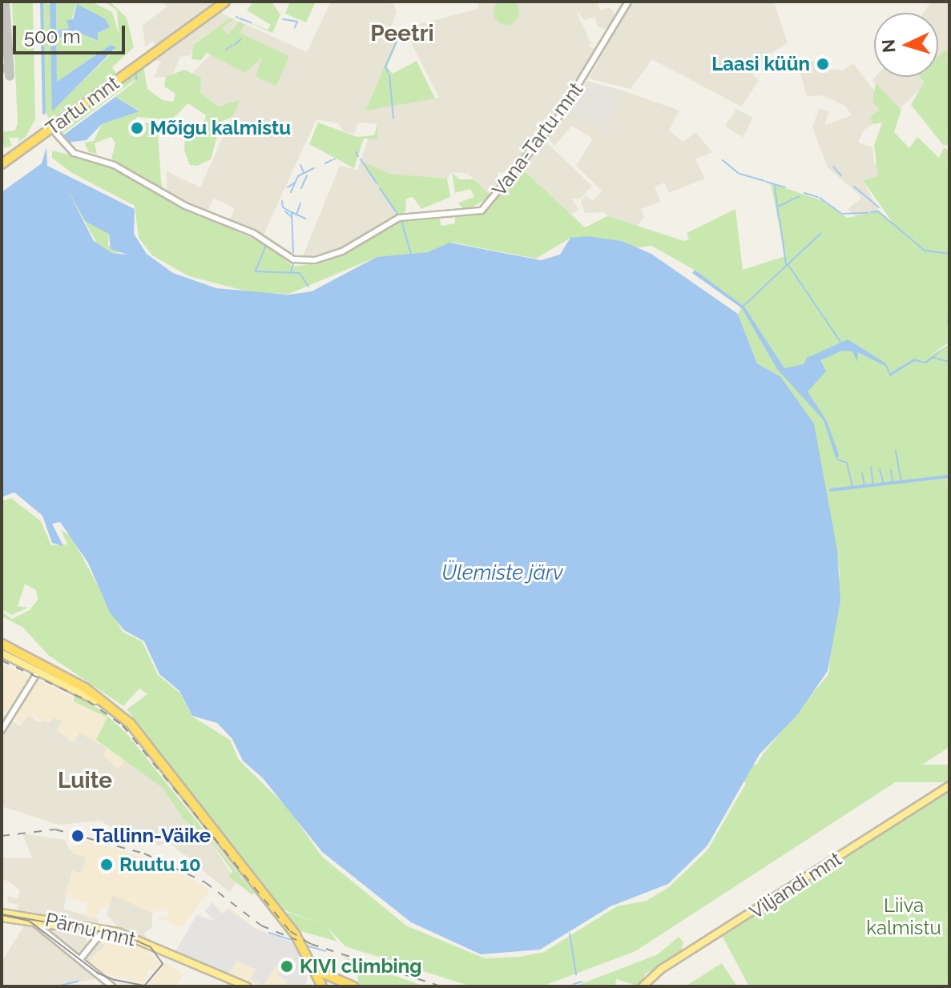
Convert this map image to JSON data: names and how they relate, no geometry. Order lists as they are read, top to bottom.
{
  "streets": {
    "highway": ["Tartu mnt"],
    "main road": ["Viljandi mnt", "Pärnu mnt"],
    "street": ["Vana-Tartu mnt"]
  },
  "crossings": [
    ["Tartu mnt", "Vana-Tartu mnt"]
  ],
  "districts": ["Peetri", "Luite"],
  "water": ["Ülemiste järv"],
  "parks": ["Liiva kalmistu"],
  "places": [
    "Laasi küün",
    "Mõigu kalmistu",
    "Tallinn-Väike",
    "Ruutu 10",
    "KIVI climbing"
  ],
  "scale_bar": "500 m",
  "north": "left"
}
